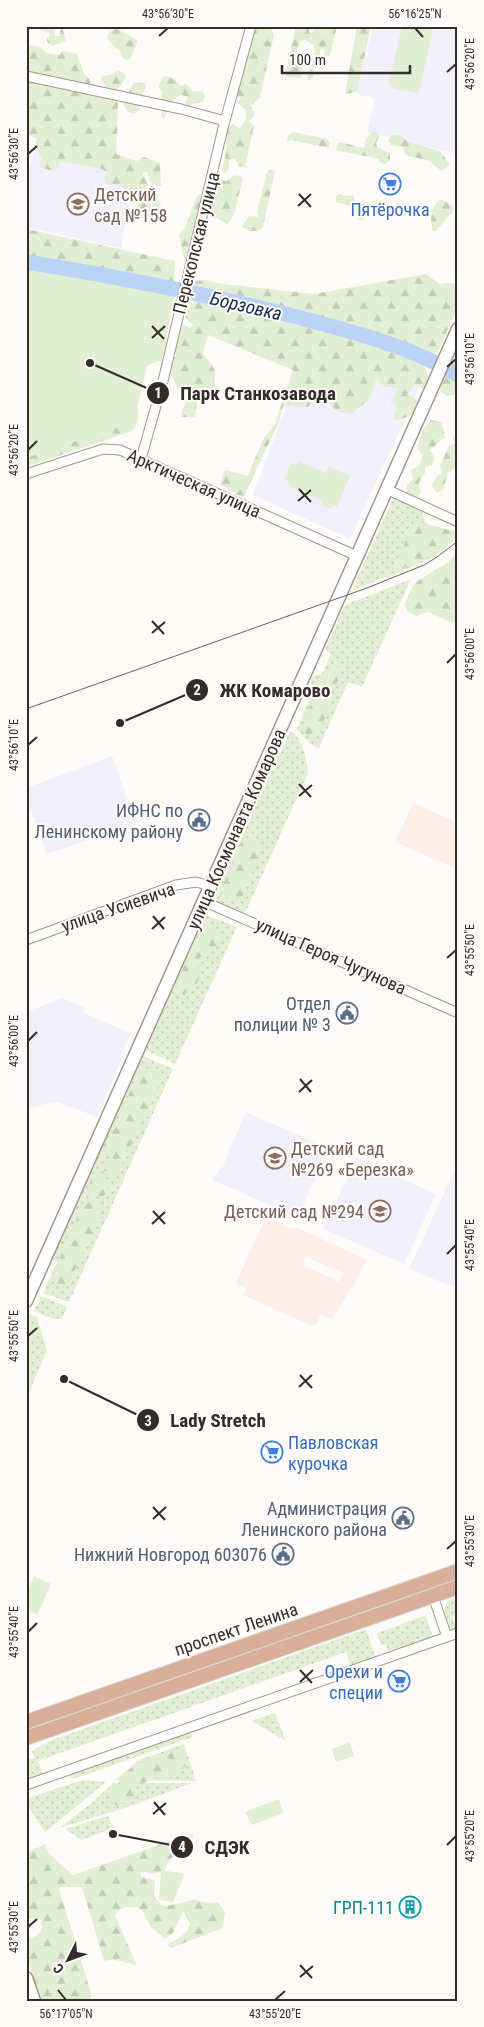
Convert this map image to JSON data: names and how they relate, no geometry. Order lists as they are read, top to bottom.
{
  "streets": {
    "main road": ["проспект Ленина"],
    "street": [
      "Перекопская улица",
      "Арктическая улица",
      "улица Космонавта Комарова",
      "улица Усиевича",
      "улица Героя Чугунова"
    ]
  },
  "crossings": [
    ["Перекопская улица", "Арктическая улица"],
    ["Арктическая улица", "улица Космонавта Комарова"],
    ["улица Космонавта Комарова", "улица Усиевича"],
    ["улица Космонавта Комарова", "улица Героя Чугунова"]
  ],
  "water": ["Борзовка"],
  "places": {
    "supermarket": ["Пятёрочка", "Павловская курочка", "Орехи и специи"],
    "school or university": ["Детский сад №158", "Детский сад №269 «Березка»", "Детский сад №294"],
    "other": [
      "Парк Станкозавода",
      "ЖК Комарово",
      "Lady Stretch",
      "СДЭК"
    ],
    "public building": [
      "ИФНС по Ленинскому району",
      "Отдел полиции № 3",
      "Администрация Ленинского района",
      "Нижний Новгород 603076"
    ],
    "building": ["ГРП-111"]
  },
  "scale_bar": "100 m",
  "north": "bottom left",
  "coordinates": [
    "43°56'30\"E",
    "56°16'25\"N",
    "43°56'20\"E",
    "43°56'10\"E",
    "43°56'00\"E",
    "43°55'50\"E",
    "43°55'40\"E",
    "43°55'30\"E",
    "43°55'20\"E",
    "56°17'05\"N"
  ]
}
